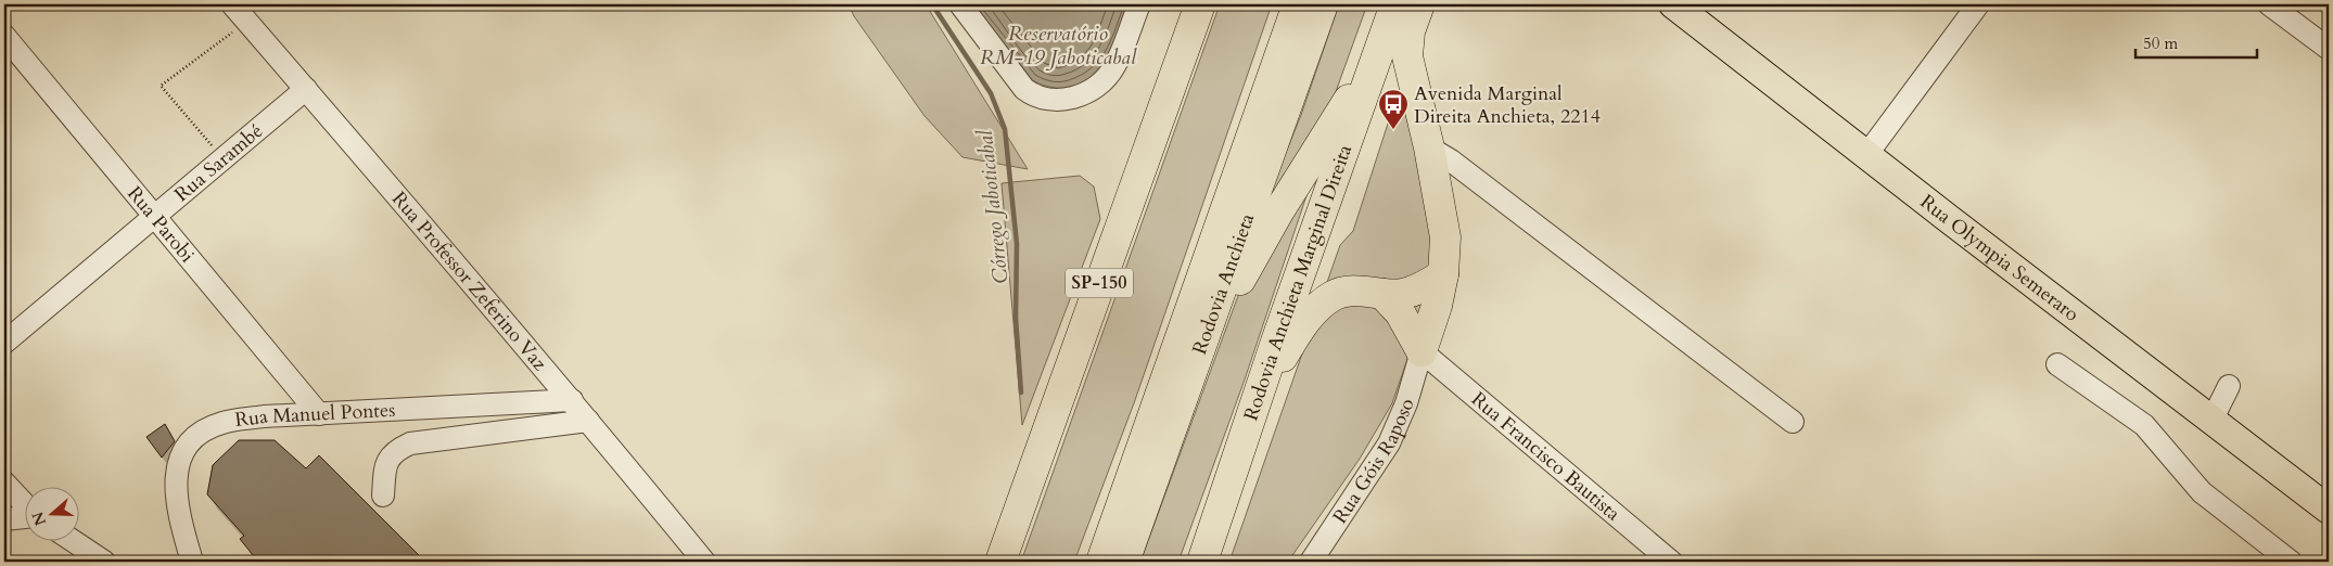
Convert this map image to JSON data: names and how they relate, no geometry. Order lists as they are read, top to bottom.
{
  "streets": {
    "highway": ["SP-150", "Rodovia Anchieta", "Rodovia Anchieta Marginal Direita"],
    "main road": ["Rua Olympia Semeraro"],
    "street": [
      "Rua Sarambé",
      "Rua Parobi",
      "Rua Professor Zeferino Vaz",
      "Rua Manuel Pontes",
      "Rua Francisco Bautista",
      "Rua Góis Raposo"
    ]
  },
  "crossings": [
    ["Rua Sarambé", "Rua Parobi"],
    ["Rua Sarambé", "Rua Professor Zeferino Vaz"],
    ["Rua Parobi", "Rua Manuel Pontes"],
    ["Rua Professor Zeferino Vaz", "Rua Manuel Pontes"],
    ["Rua Francisco Bautista", "Rua Góis Raposo"]
  ],
  "water": ["Reservatório RM-19 Jaboticabal", "Córrego Jaboticabal"],
  "places": {
    "bus stop": ["Avenida Marginal Direita Anchieta, 2214"]
  },
  "scale_bar": "50 m",
  "north": "left"
}
